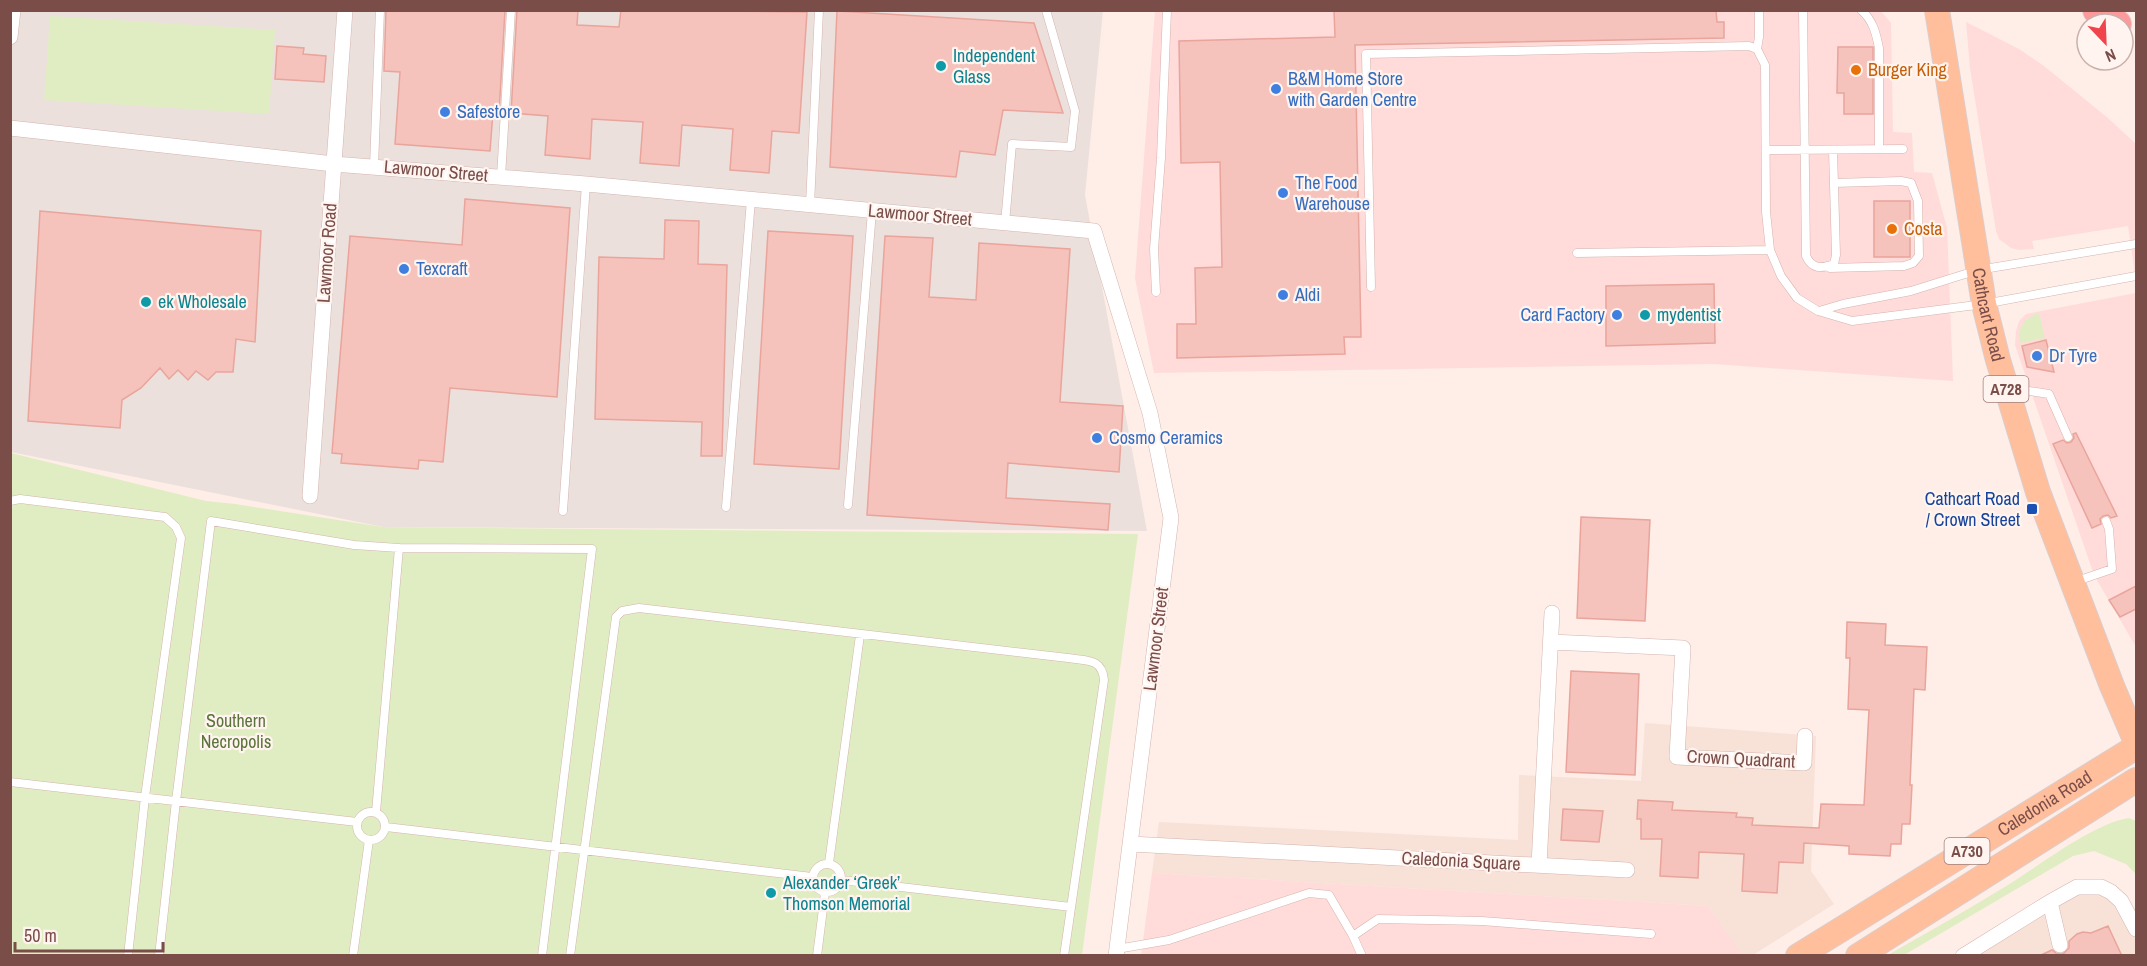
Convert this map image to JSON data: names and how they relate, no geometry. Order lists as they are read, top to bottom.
{
  "streets": {
    "main road": [
      "Cathcart Road",
      "A728",
      "Caledonia Road",
      "A730"
    ],
    "street": [
      "Lawmoor Street",
      "Lawmoor Road",
      "Crown Quadrant",
      "Caledonia Square"
    ]
  },
  "crossings": [
    ["Lawmoor Street", "Lawmoor Road"],
    ["Lawmoor Street", "Caledonia Square"],
    ["Crown Quadrant", "Caledonia Square"]
  ],
  "parks": ["Southern Necropolis"],
  "places": {
    "other": [
      "Independent Glass",
      "Burger King",
      "B&M Home Store with Garden Centre",
      "Safestore",
      "The Food Warehouse",
      "Costa",
      "Texcraft",
      "Aldi",
      "ek Wholesale",
      "Card Factory",
      "mydentist",
      "Dr Tyre",
      "Cosmo Ceramics",
      "Alexander ‘Greek’ Thomson Memorial"
    ],
    "transit": ["Cathcart Road / Crown Street"]
  },
  "scale_bar": "50 m",
  "north": "bottom right"
}
